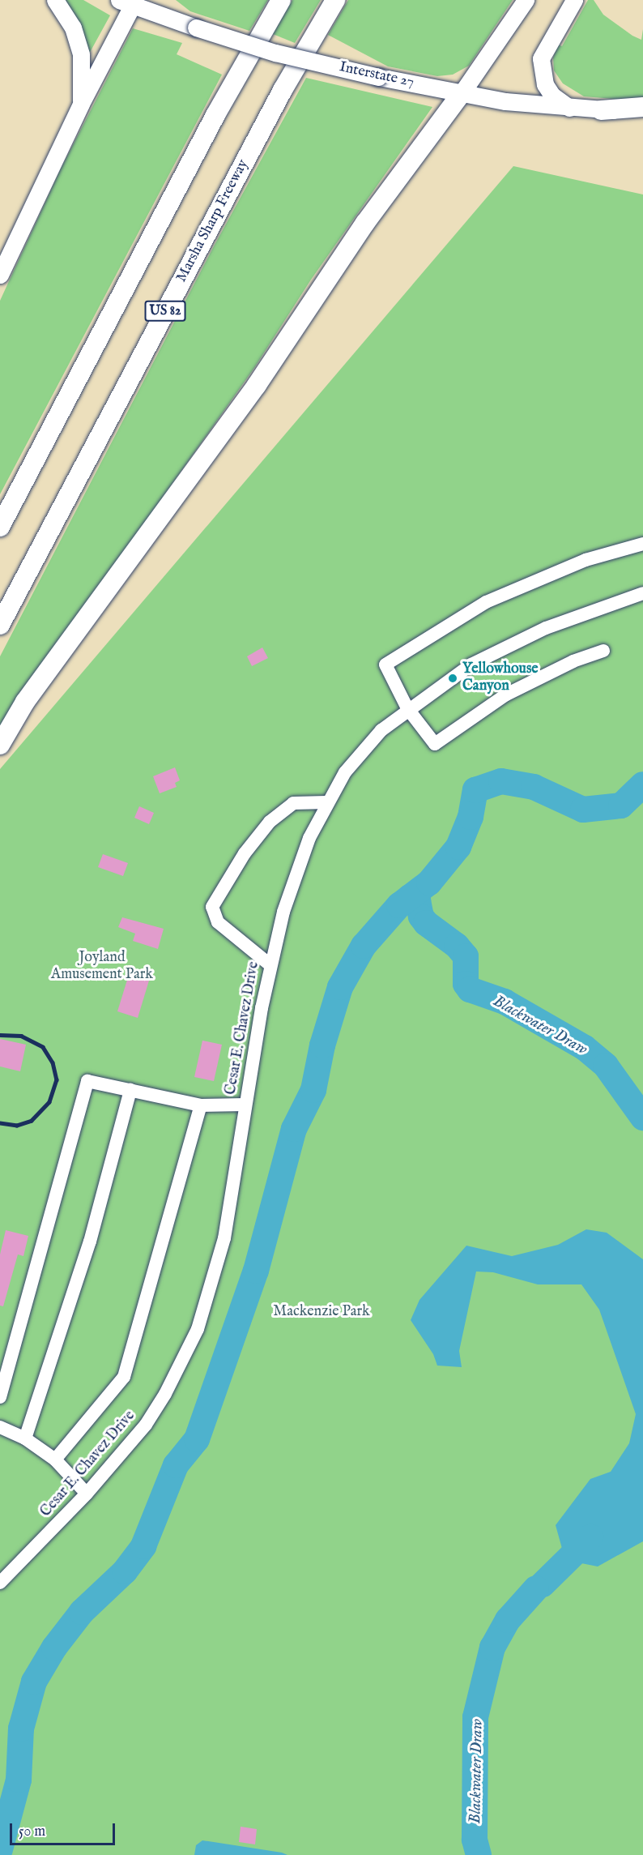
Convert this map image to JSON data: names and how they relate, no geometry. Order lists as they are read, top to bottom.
{
  "streets": {
    "highway": ["Marsha Sharp Freeway", "US 82"],
    "main road": ["Interstate 27"],
    "street": ["Cesar E. Chavez Drive"]
  },
  "water": ["Blackwater Draw"],
  "parks": ["Joyland Amusement Park", "Mackenzie Park"],
  "places": ["Yellowhouse Canyon"],
  "scale_bar": "50 m"
}
